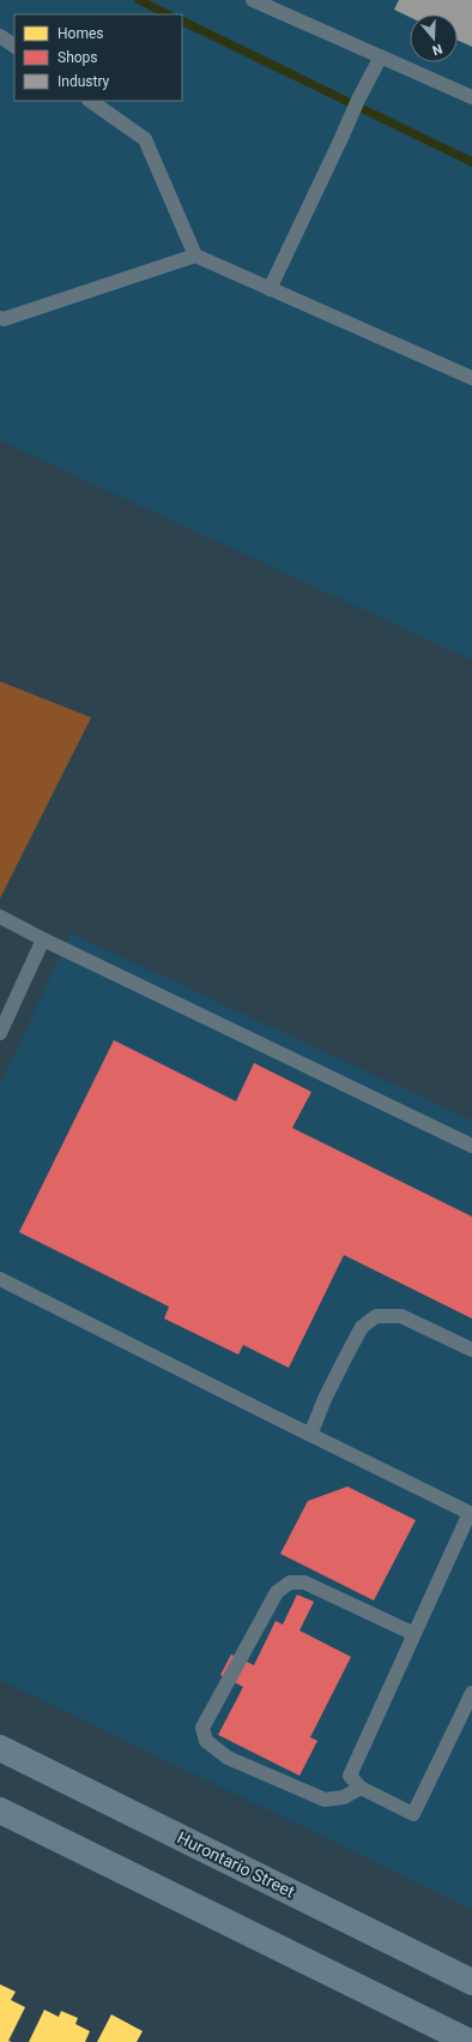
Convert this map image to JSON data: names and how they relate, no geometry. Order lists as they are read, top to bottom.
{
  "streets": {
    "main road": ["Hurontario Street"]
  },
  "legend": ["Homes", "Shops", "Industry"],
  "north": "bottom"
}
